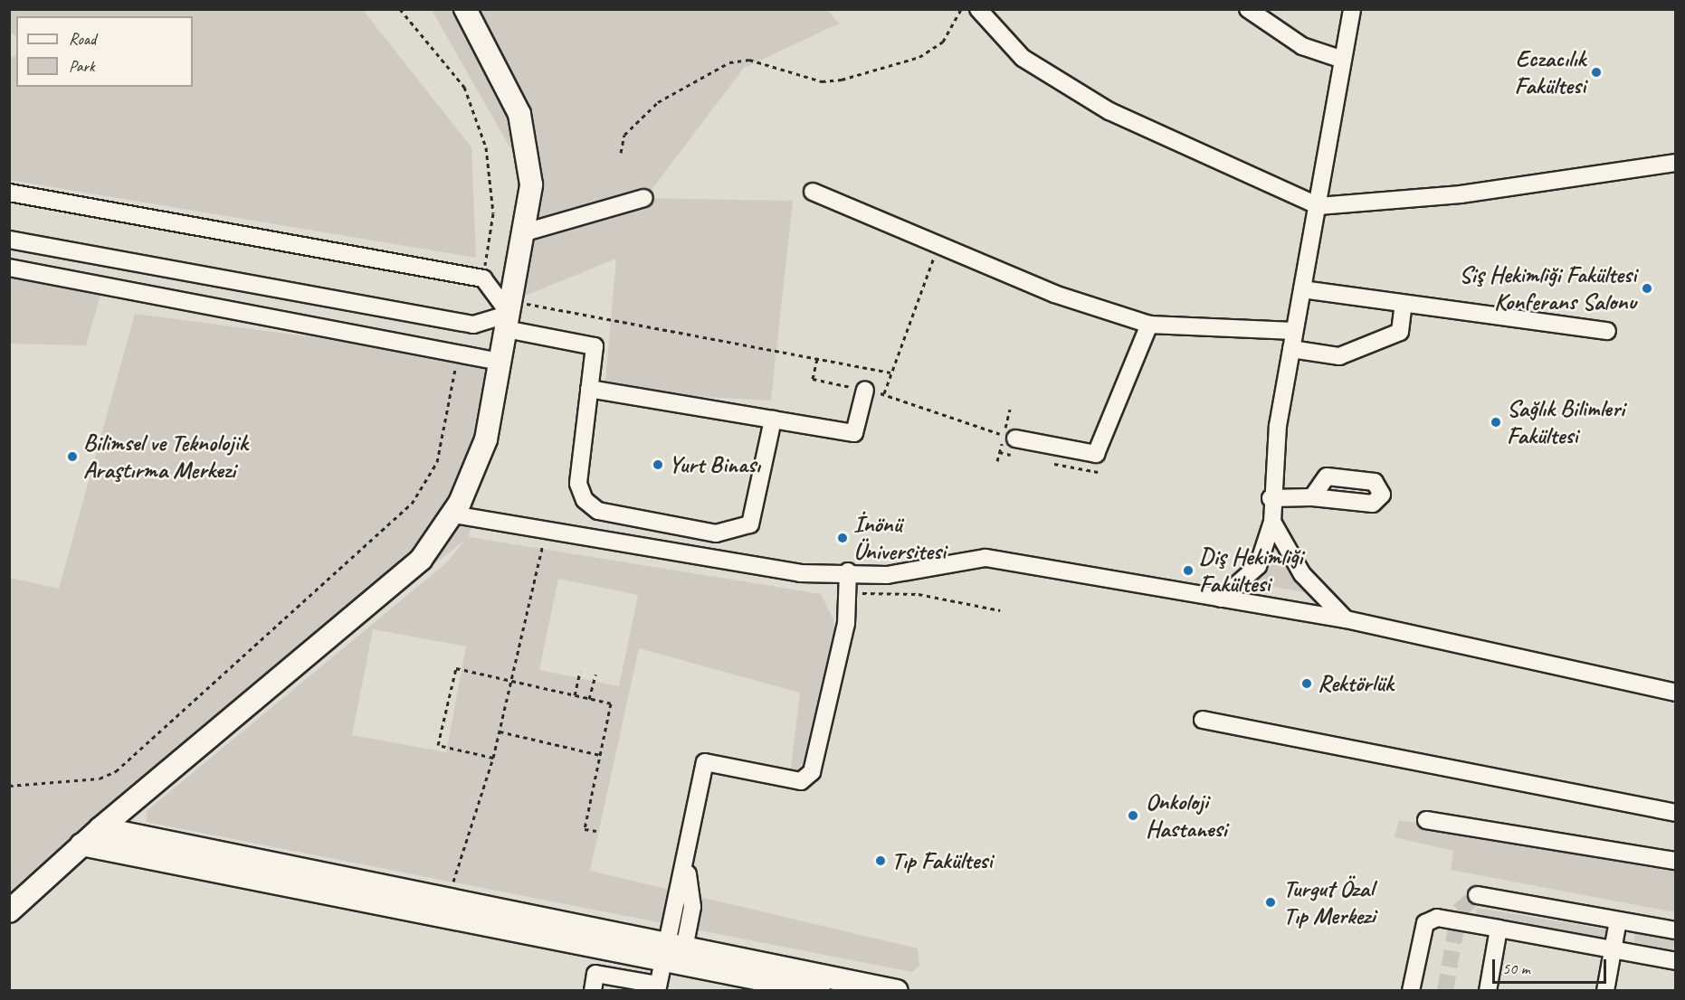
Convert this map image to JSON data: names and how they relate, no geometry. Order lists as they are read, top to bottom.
{
  "places": [
    "Eczacılık Fakültesi",
    "Siş Hekimliği Fakültesi Konferans Salonu",
    "Sağlık Bilimleri Fakültesi",
    "Bilimsel ve Teknolojik Araştırma Merkezi",
    "Yurt Binası",
    "İnönü Üniversitesi",
    "Diş Hekimliği Fakültesi",
    "Rektörlük",
    "Onkoloji Hastanesi",
    "Tıp Fakültesi",
    "Turgut Özal Tıp Merkezi"
  ],
  "legend": ["Road", "Park"],
  "scale_bar": "50 m"
}
